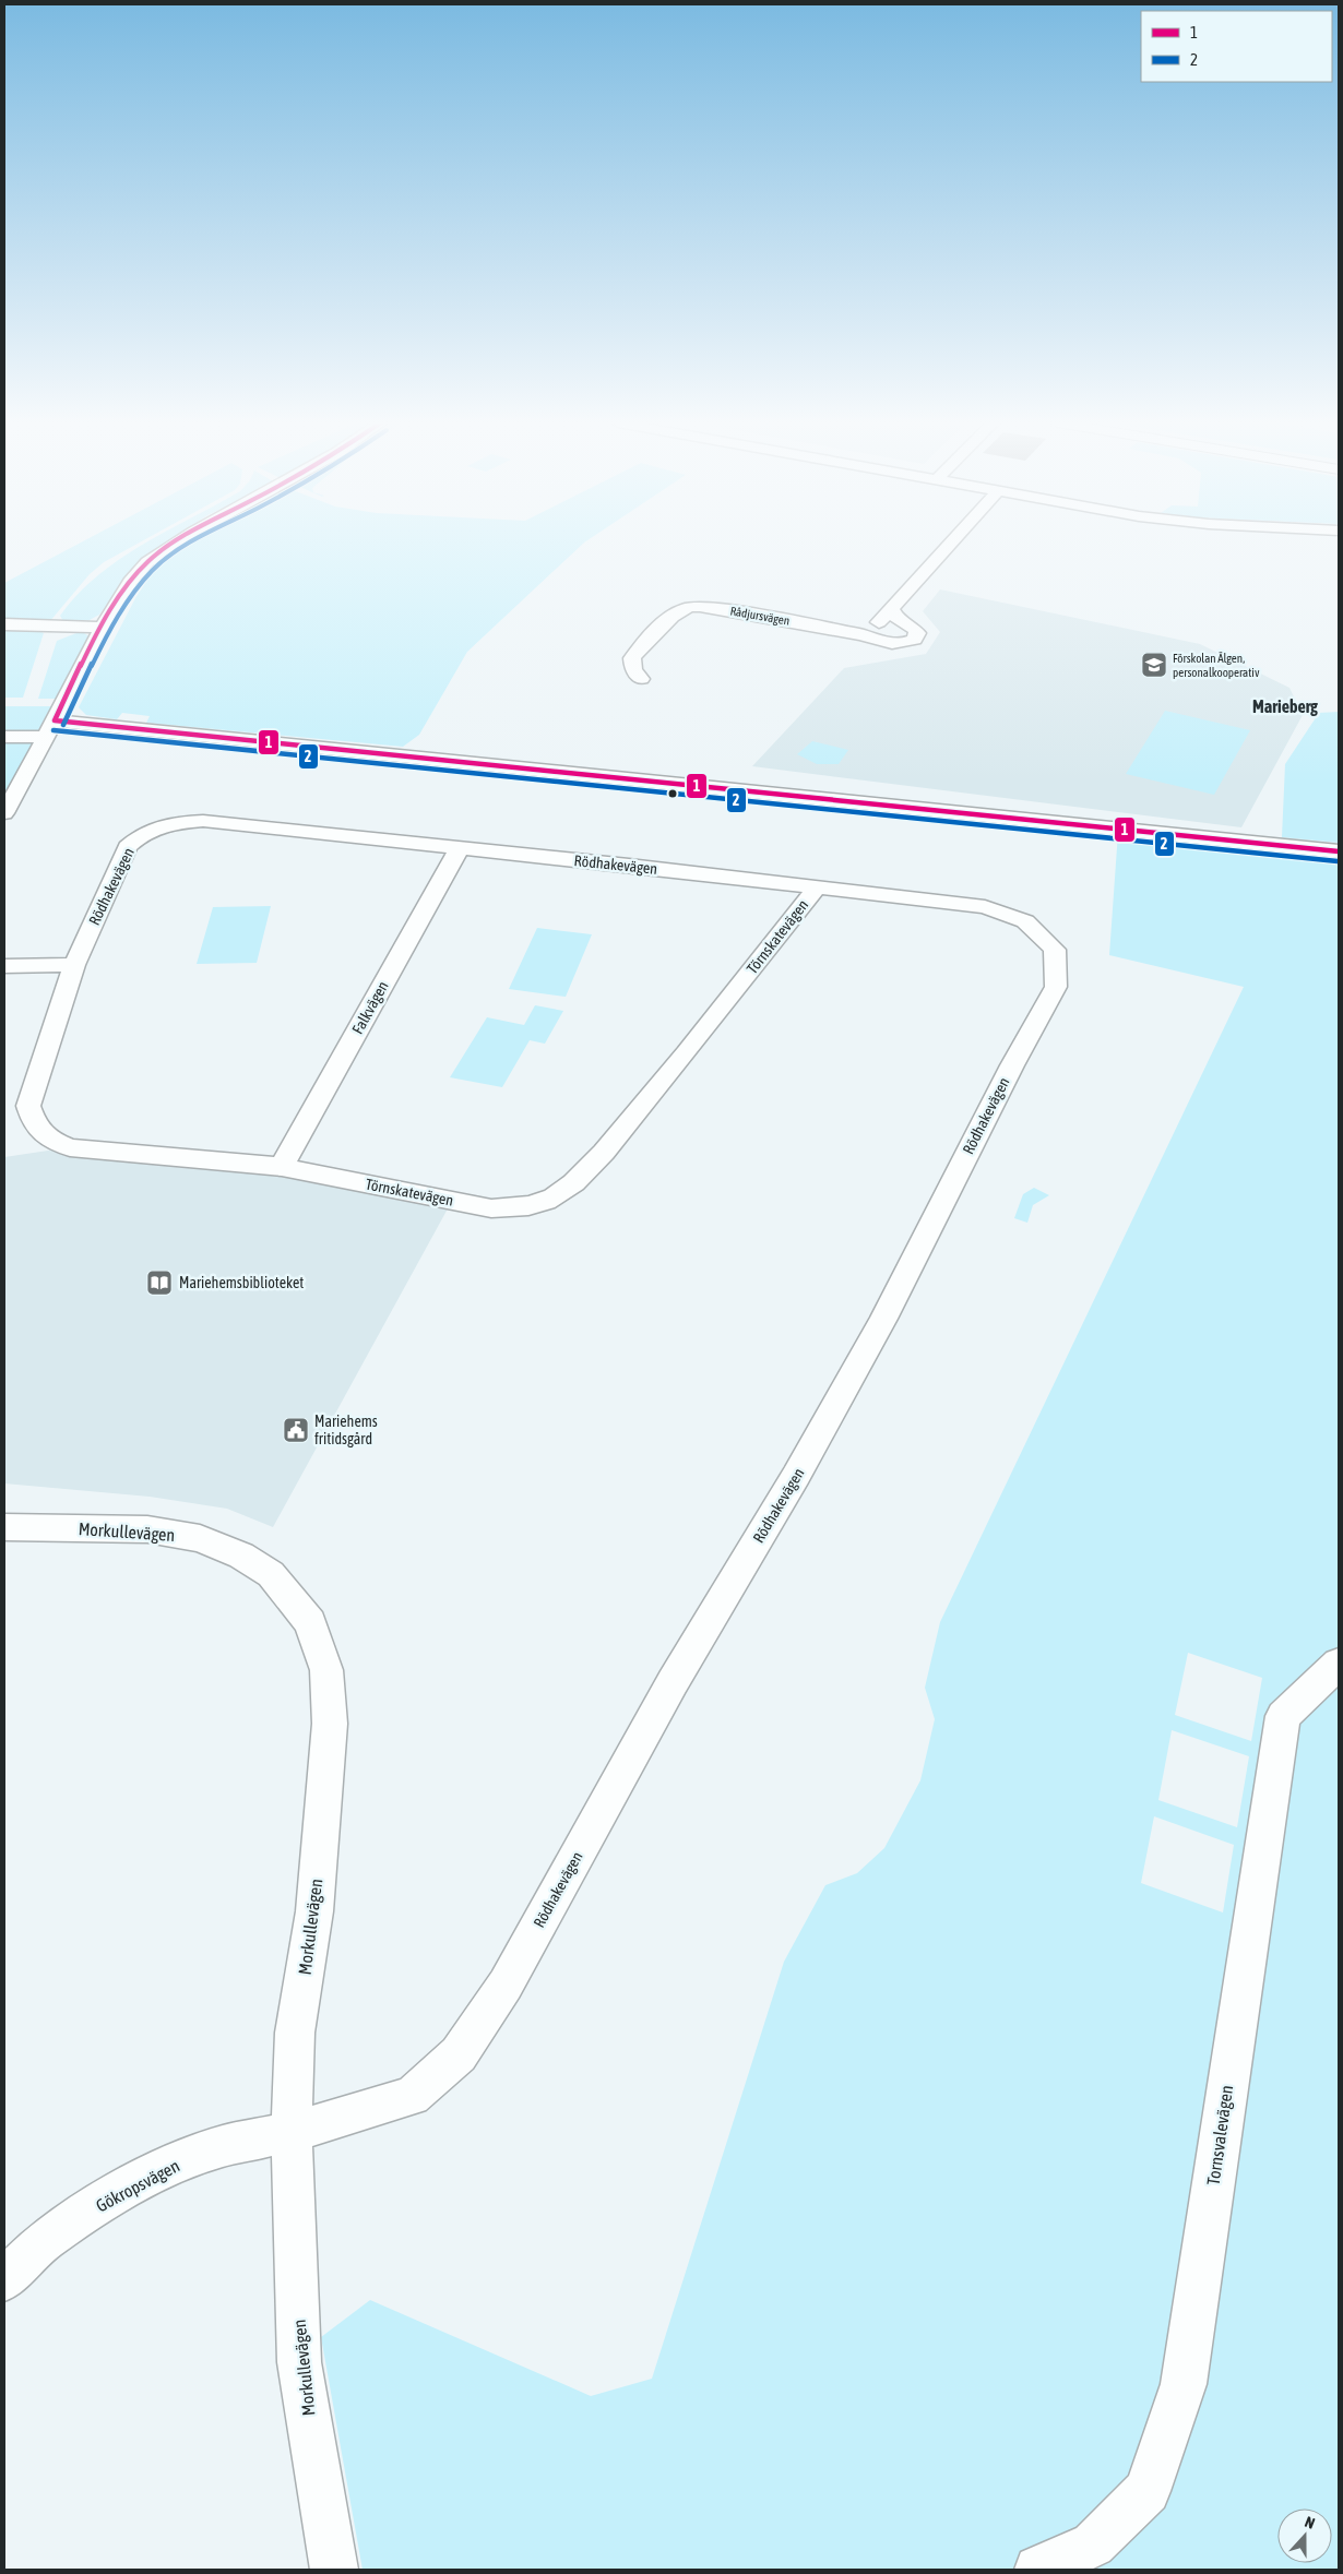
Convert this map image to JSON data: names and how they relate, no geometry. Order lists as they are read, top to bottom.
{
  "streets": {
    "street": [
      "Rådjursvägen",
      "Rödhakevägen",
      "Törnskatevägen",
      "Falkvägen",
      "Morkullevägen",
      "Tornsvalevägen",
      "Gökropsvägen"
    ]
  },
  "crossings": [
    ["Rödhakevägen", "Törnskatevägen"],
    ["Rödhakevägen", "Falkvägen"],
    ["Rödhakevägen", "Morkullevägen"],
    ["Rödhakevägen", "Gökropsvägen"],
    ["Törnskatevägen", "Falkvägen"],
    ["Morkullevägen", "Gökropsvägen"]
  ],
  "districts": ["Marieberg"],
  "places": {
    "school or university": ["Förskolan Älgen, personalkooperativ"],
    "library": ["Mariehemsbiblioteket"],
    "public building": ["Mariehems fritidsgård"]
  },
  "lines": ["transit line 1", "transit line 2"],
  "legend": ["1", "2"],
  "north": "top"
}
